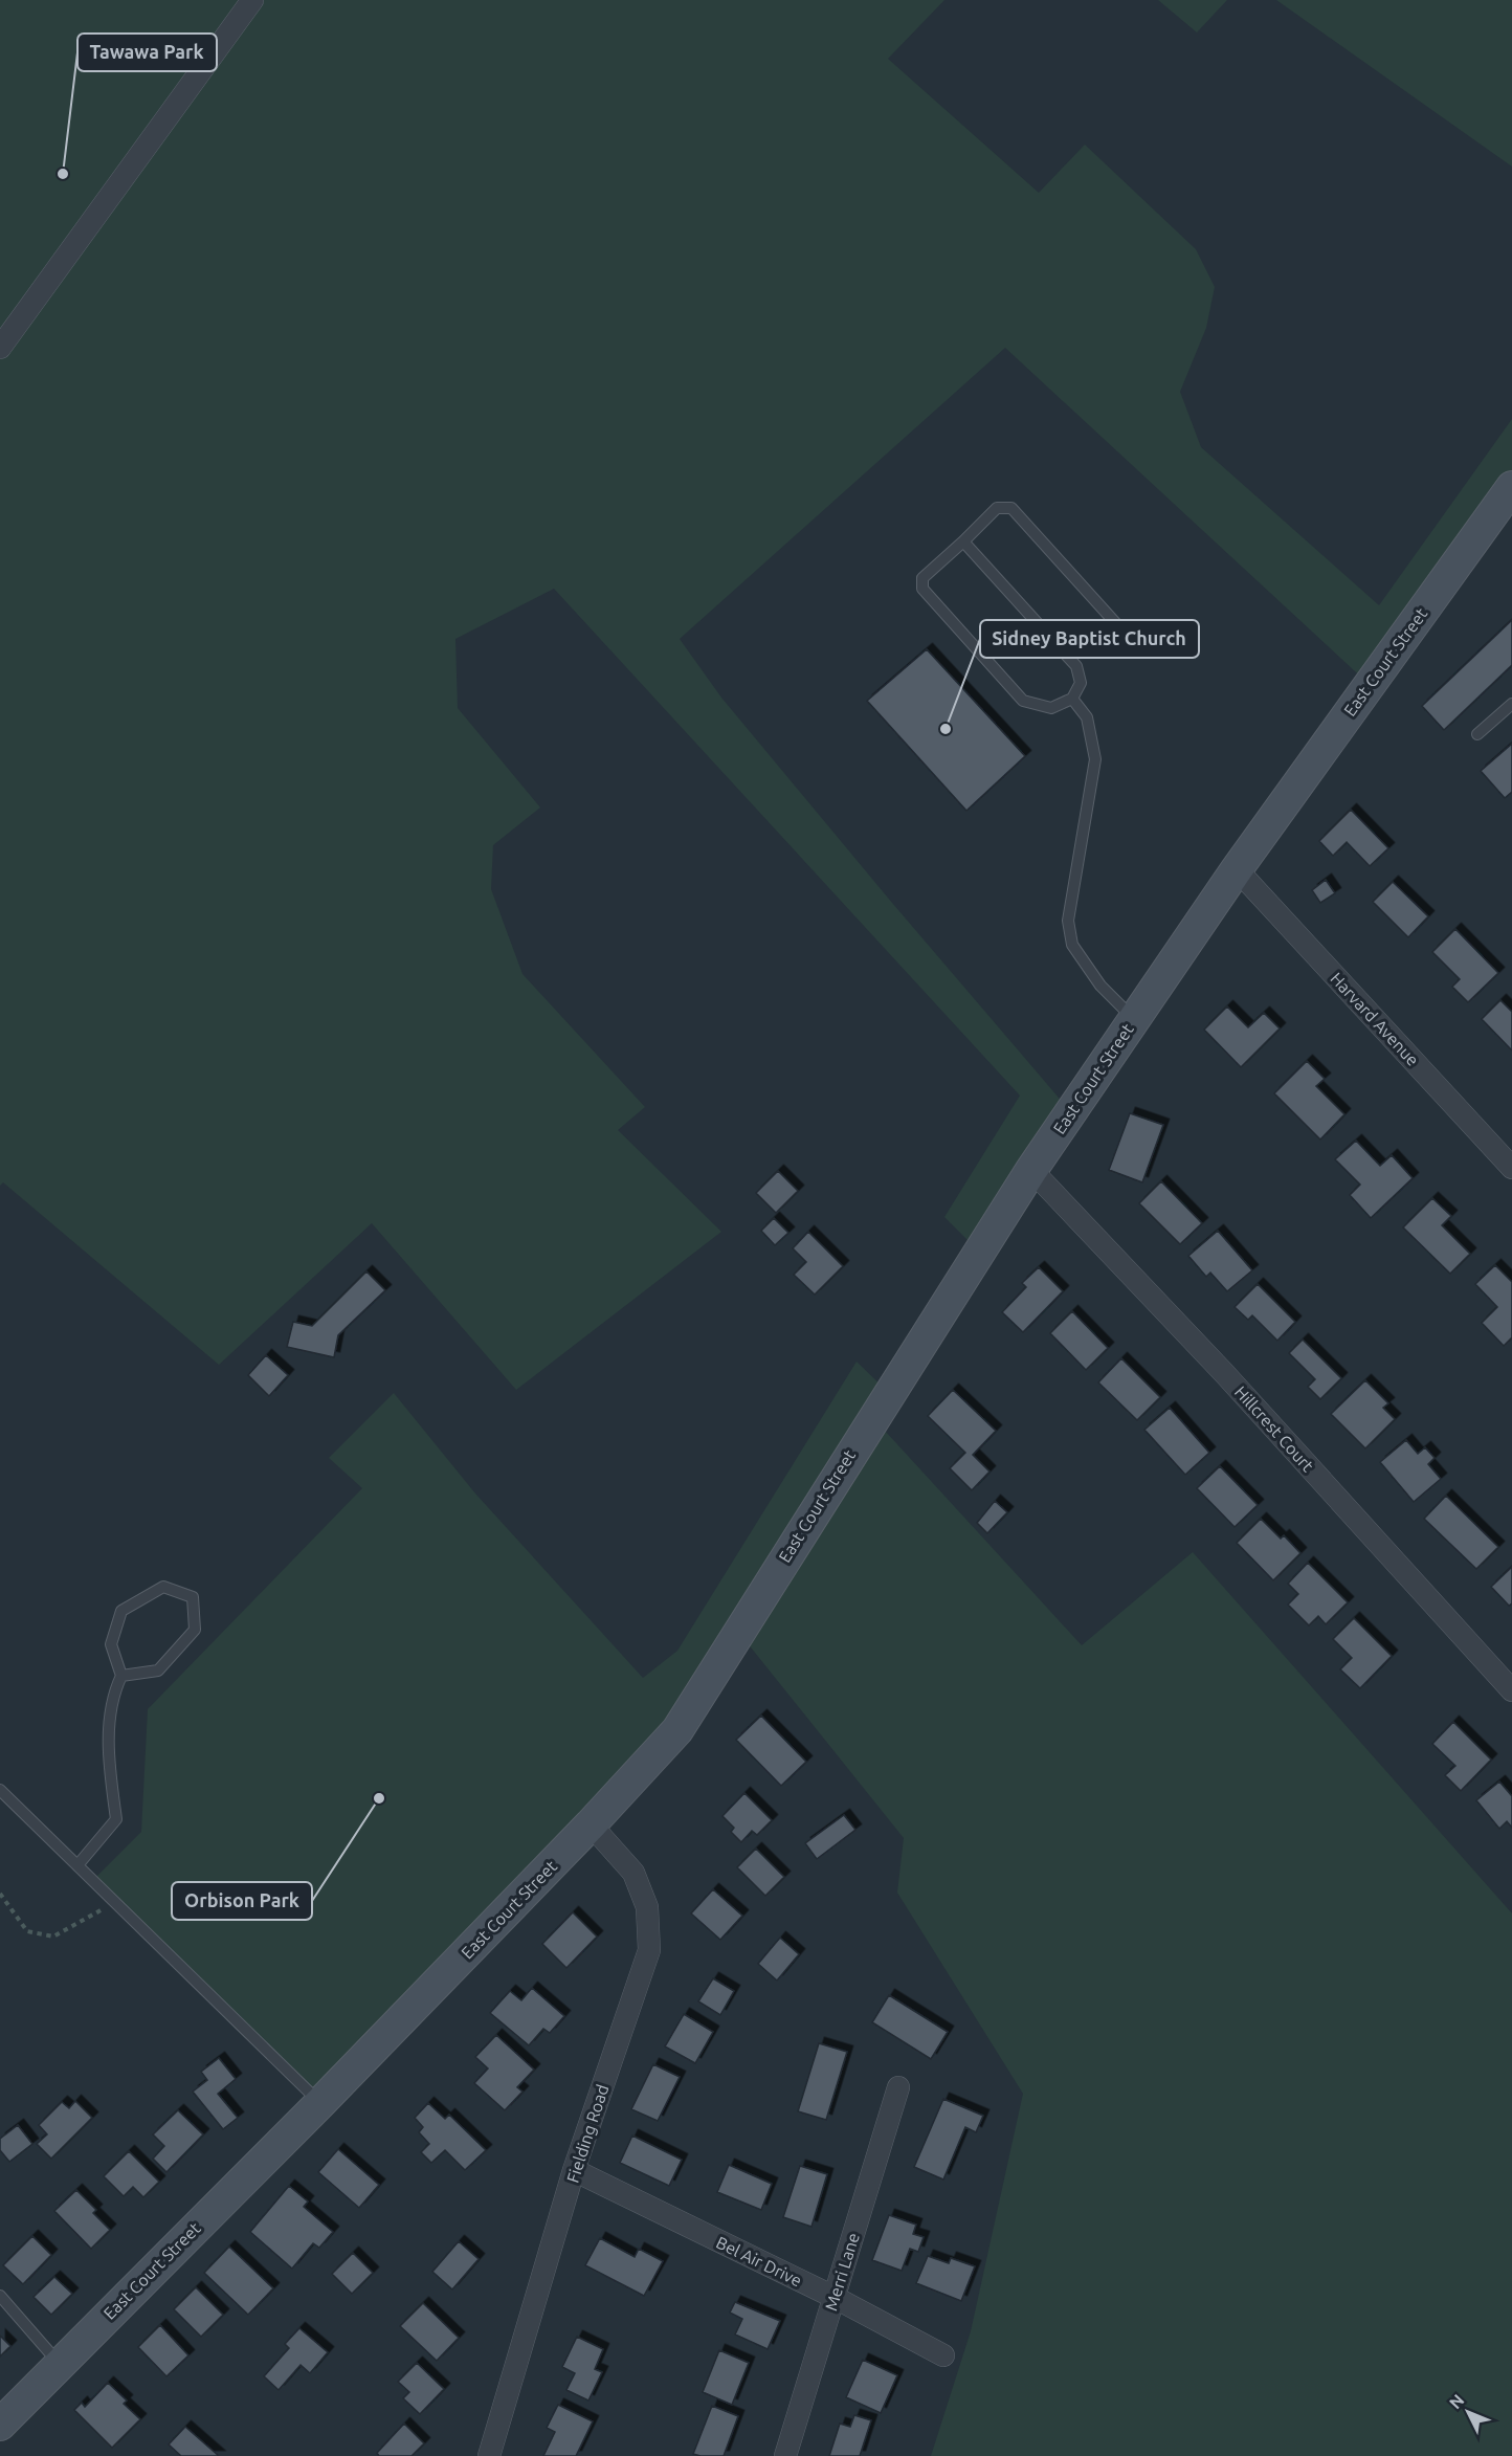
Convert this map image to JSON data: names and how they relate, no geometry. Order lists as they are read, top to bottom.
{
  "streets": {
    "main road": ["East Court Street"],
    "street": [
      "Harvard Avenue",
      "Hillcrest Court",
      "Fielding Road",
      "Bel Air Drive",
      "Merri Lane"
    ]
  },
  "crossings": [
    ["East Court Street", "Harvard Avenue"],
    ["East Court Street", "Hillcrest Court"],
    ["East Court Street", "Fielding Road"],
    ["Fielding Road", "Bel Air Drive"],
    ["Bel Air Drive", "Merri Lane"]
  ],
  "places": ["Tawawa Park", "Sidney Baptist Church", "Orbison Park"],
  "north": "top left"
}
